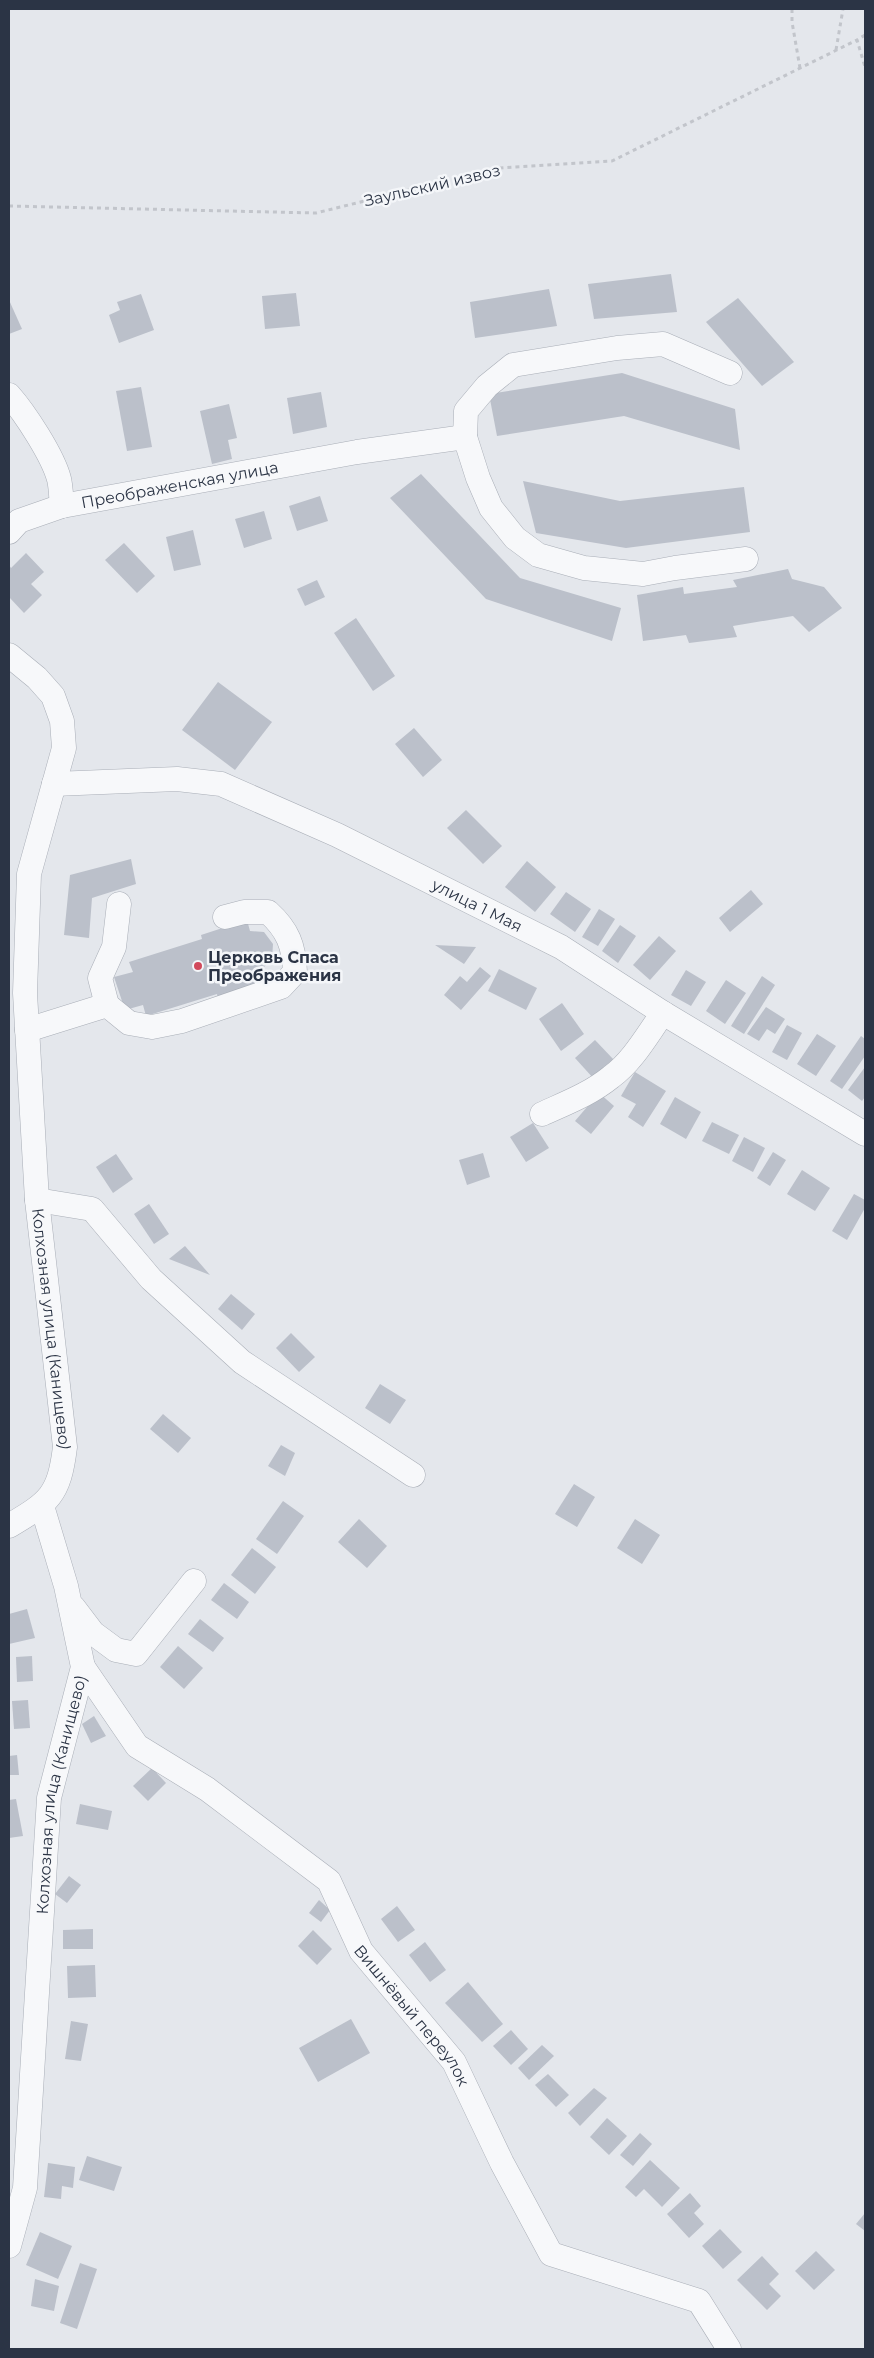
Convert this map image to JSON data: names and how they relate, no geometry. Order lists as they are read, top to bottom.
{
  "streets": {
    "street": [
      "Преображенская улица",
      "улица 1 Мая",
      "Колхозная улица (Канищево)",
      "Вишнёвый переулок"
    ],
    "path": ["Заульский извоз"]
  },
  "crossings": [
    ["улица 1 Мая", "Колхозная улица (Канищево)"],
    ["Колхозная улица (Канищево)", "Вишнёвый переулок"]
  ],
  "places": ["Церковь Спаса Преображения"]
}
